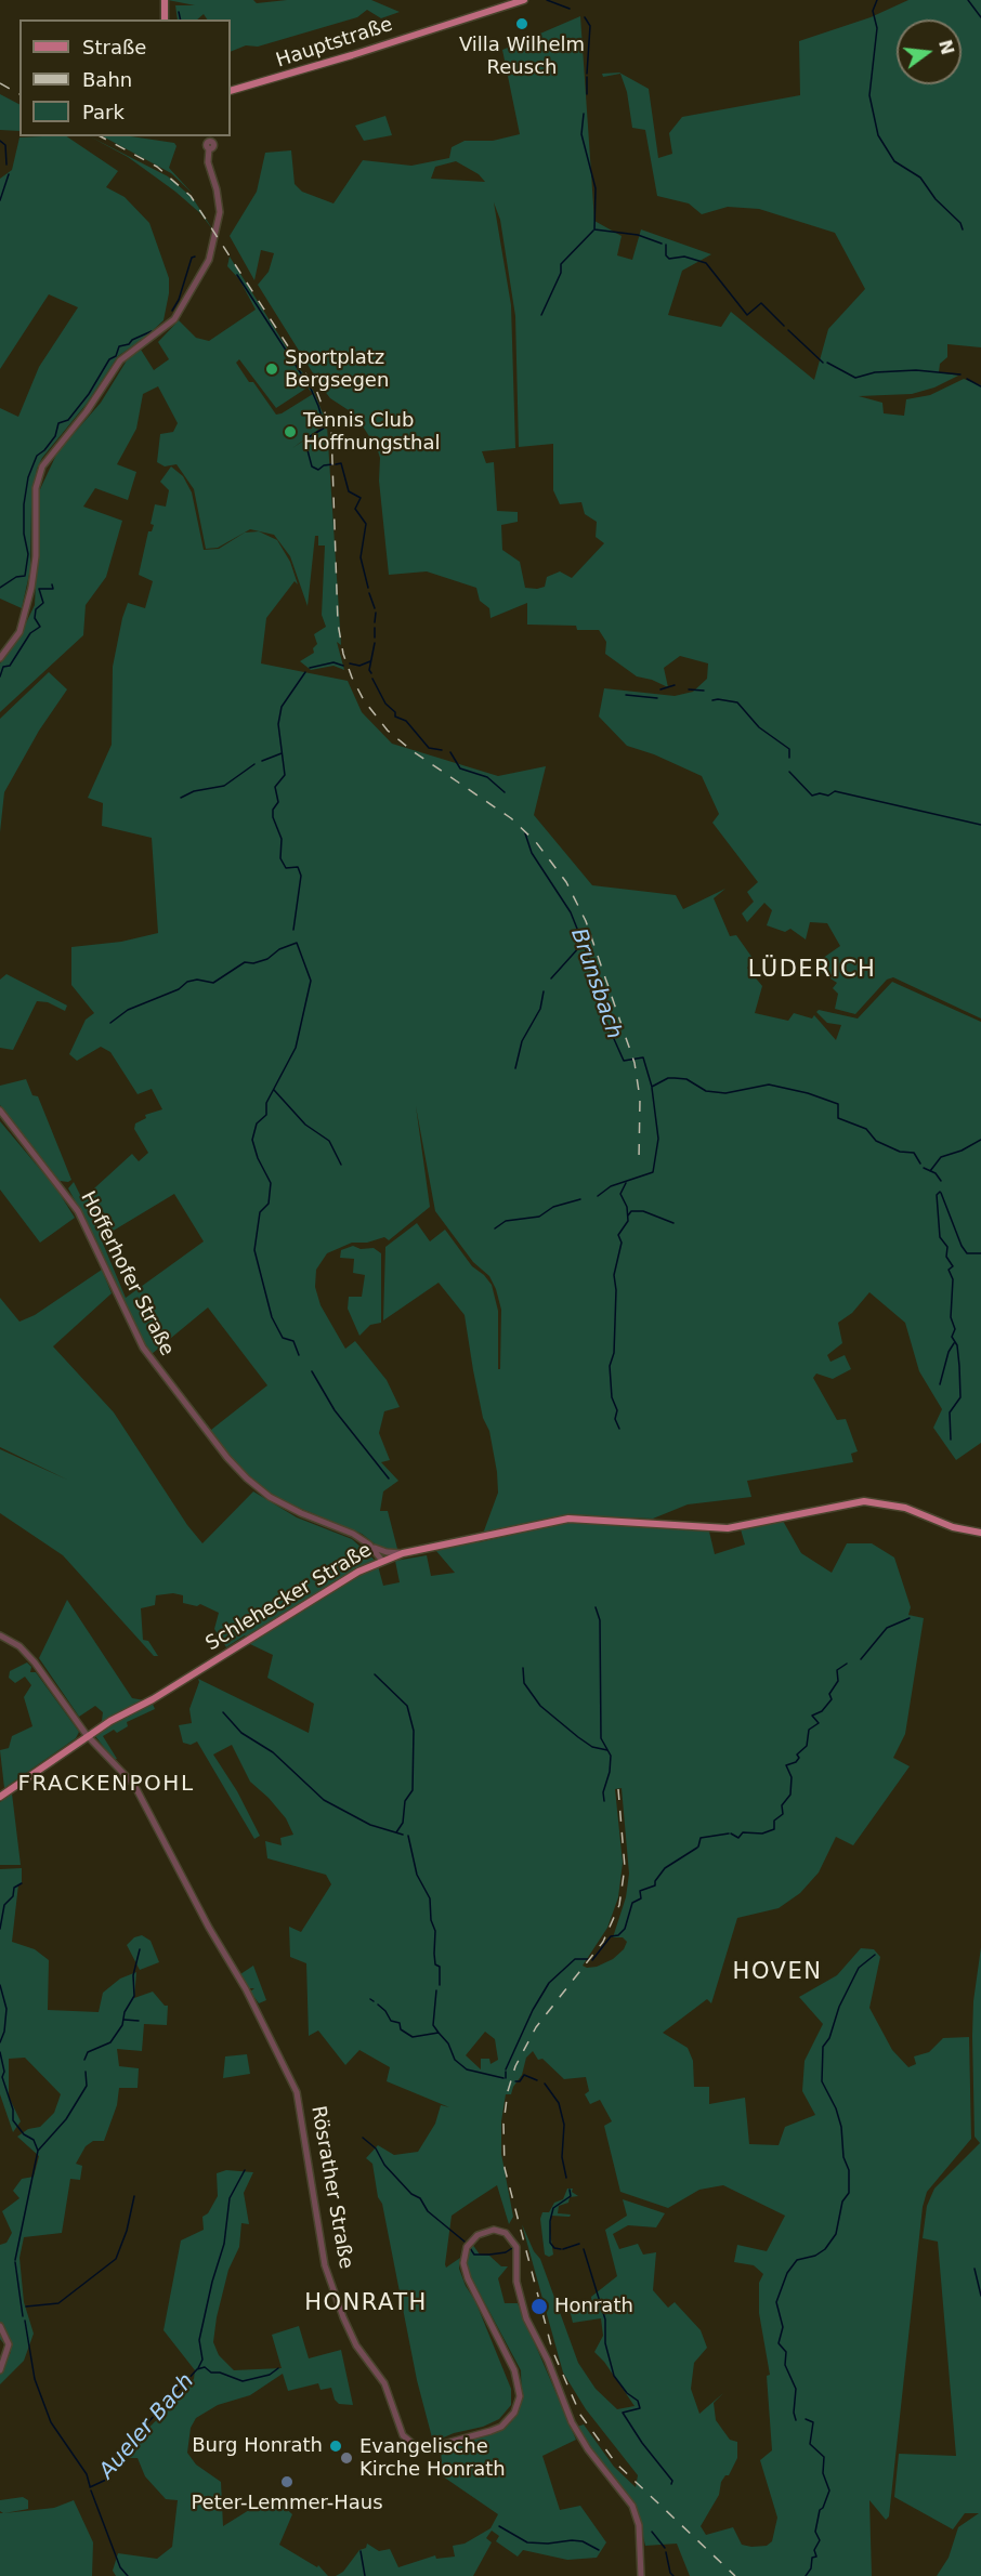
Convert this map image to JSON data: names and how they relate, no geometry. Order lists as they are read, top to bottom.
{
  "streets": {
    "main road": ["Hauptstraße", "Schlehecker Straße"],
    "street": ["Hofferhofer Straße", "Rösrather Straße"]
  },
  "crossings": [
    ["Hofferhofer Straße", "Schlehecker Straße"],
    ["Schlehecker Straße", "Rösrather Straße"]
  ],
  "districts": [
    "LÜDERICH",
    "FRACKENPOHL",
    "HOVEN",
    "HONRATH"
  ],
  "water": ["Brunsbach", "Aueler Bach"],
  "places": [
    "Villa Wilhelm Reusch",
    "Sportplatz Bergsegen",
    "Tennis Club Hoffnungsthal",
    "Honrath",
    "Burg Honrath",
    "Evangelische Kirche Honrath",
    "Peter-Lemmer-Haus"
  ],
  "legend": ["Straße", "Bahn", "Park"],
  "north": "right"
}
